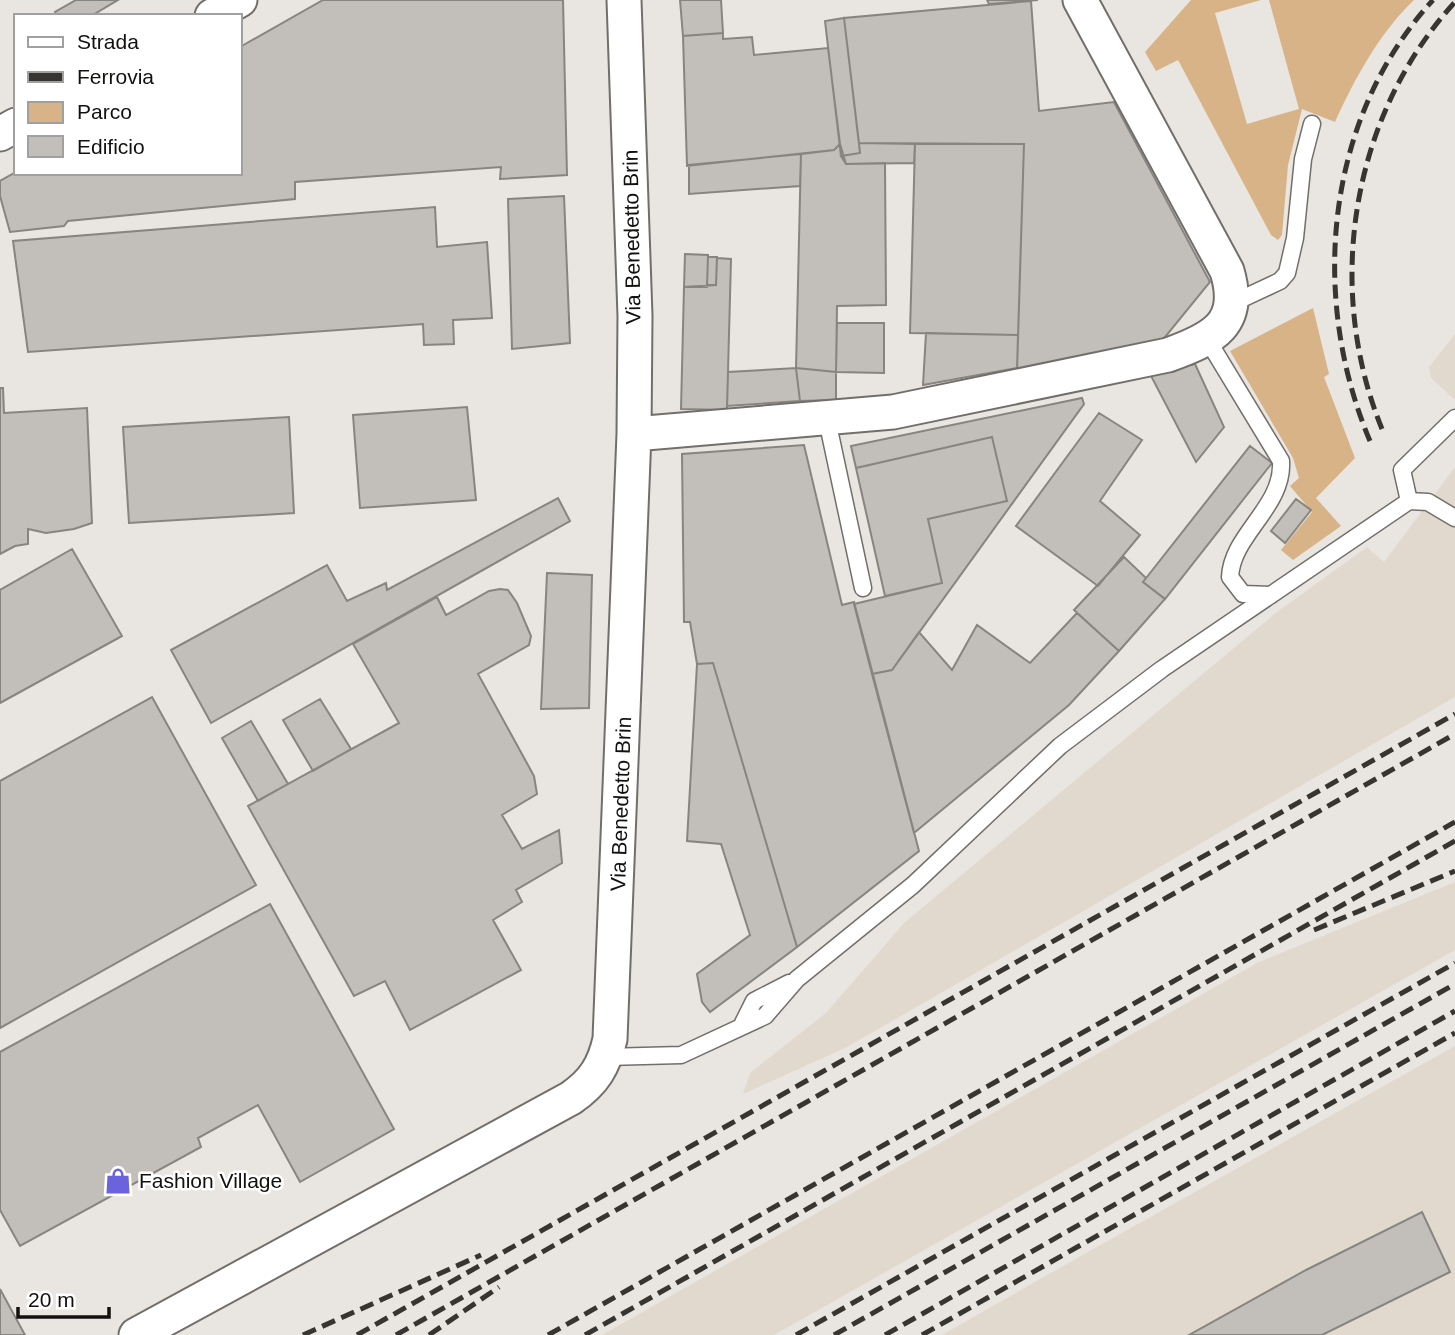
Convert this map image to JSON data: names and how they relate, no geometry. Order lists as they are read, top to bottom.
{
  "streets": {
    "street": ["Via Benedetto Brin"]
  },
  "places": {
    "shop": ["Fashion Village"]
  },
  "legend": [
    "Strada",
    "Ferrovia",
    "Parco",
    "Edificio"
  ],
  "scale_bar": "20 m"
}
